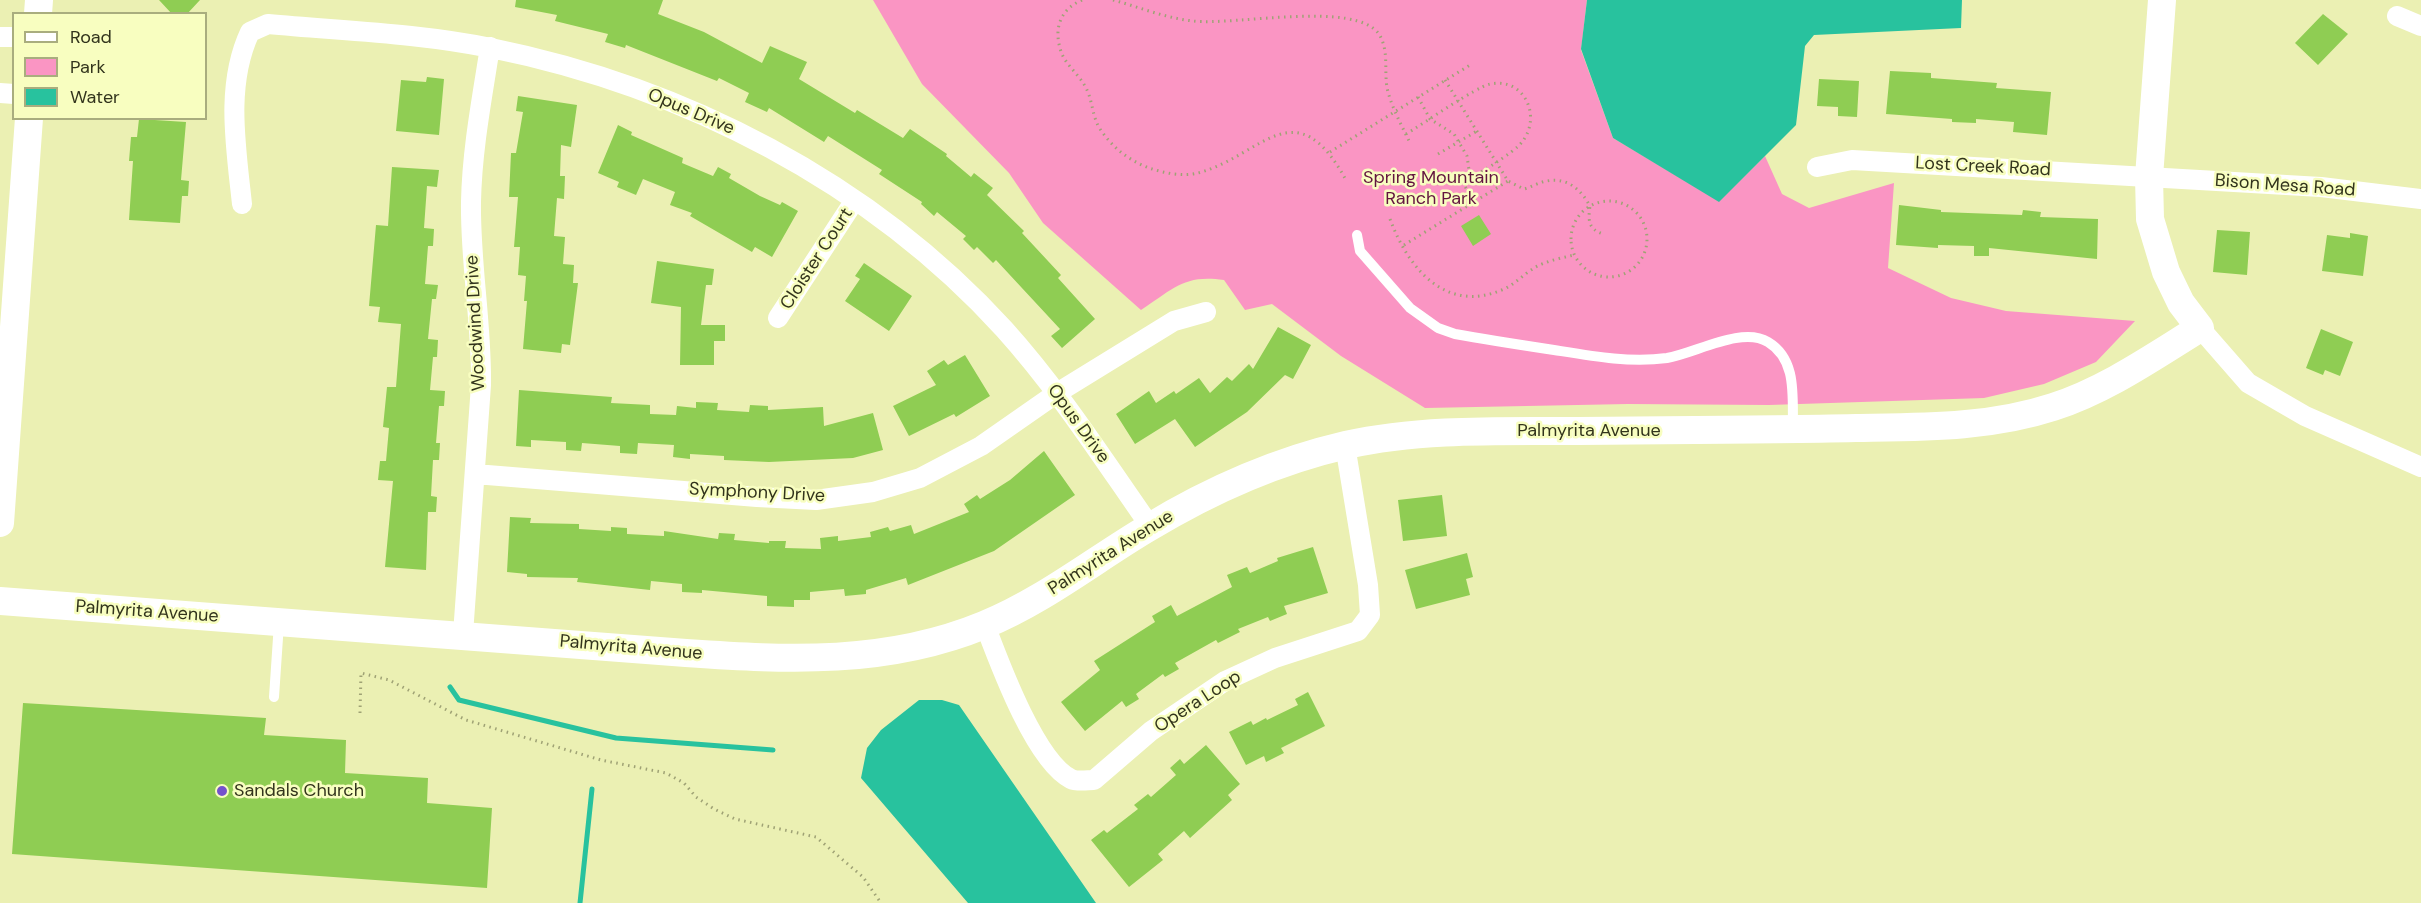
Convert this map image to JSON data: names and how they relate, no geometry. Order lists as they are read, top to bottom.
{
  "streets": {
    "street": [
      "Opus Drive",
      "Lost Creek Road",
      "Bison Mesa Road",
      "Cloister Court",
      "Woodwind Drive",
      "Palmyrita Avenue",
      "Symphony Drive",
      "Opera Loop"
    ]
  },
  "crossings": [
    ["Opus Drive", "Cloister Court"],
    ["Opus Drive", "Woodwind Drive"],
    ["Opus Drive", "Palmyrita Avenue"],
    ["Opus Drive", "Symphony Drive"],
    ["Lost Creek Road", "Bison Mesa Road"],
    ["Woodwind Drive", "Palmyrita Avenue"],
    ["Woodwind Drive", "Symphony Drive"],
    ["Palmyrita Avenue", "Opera Loop"]
  ],
  "parks": ["Spring Mountain Ranch Park"],
  "places": ["Sandals Church"],
  "legend": ["Road", "Park", "Water"]
}
